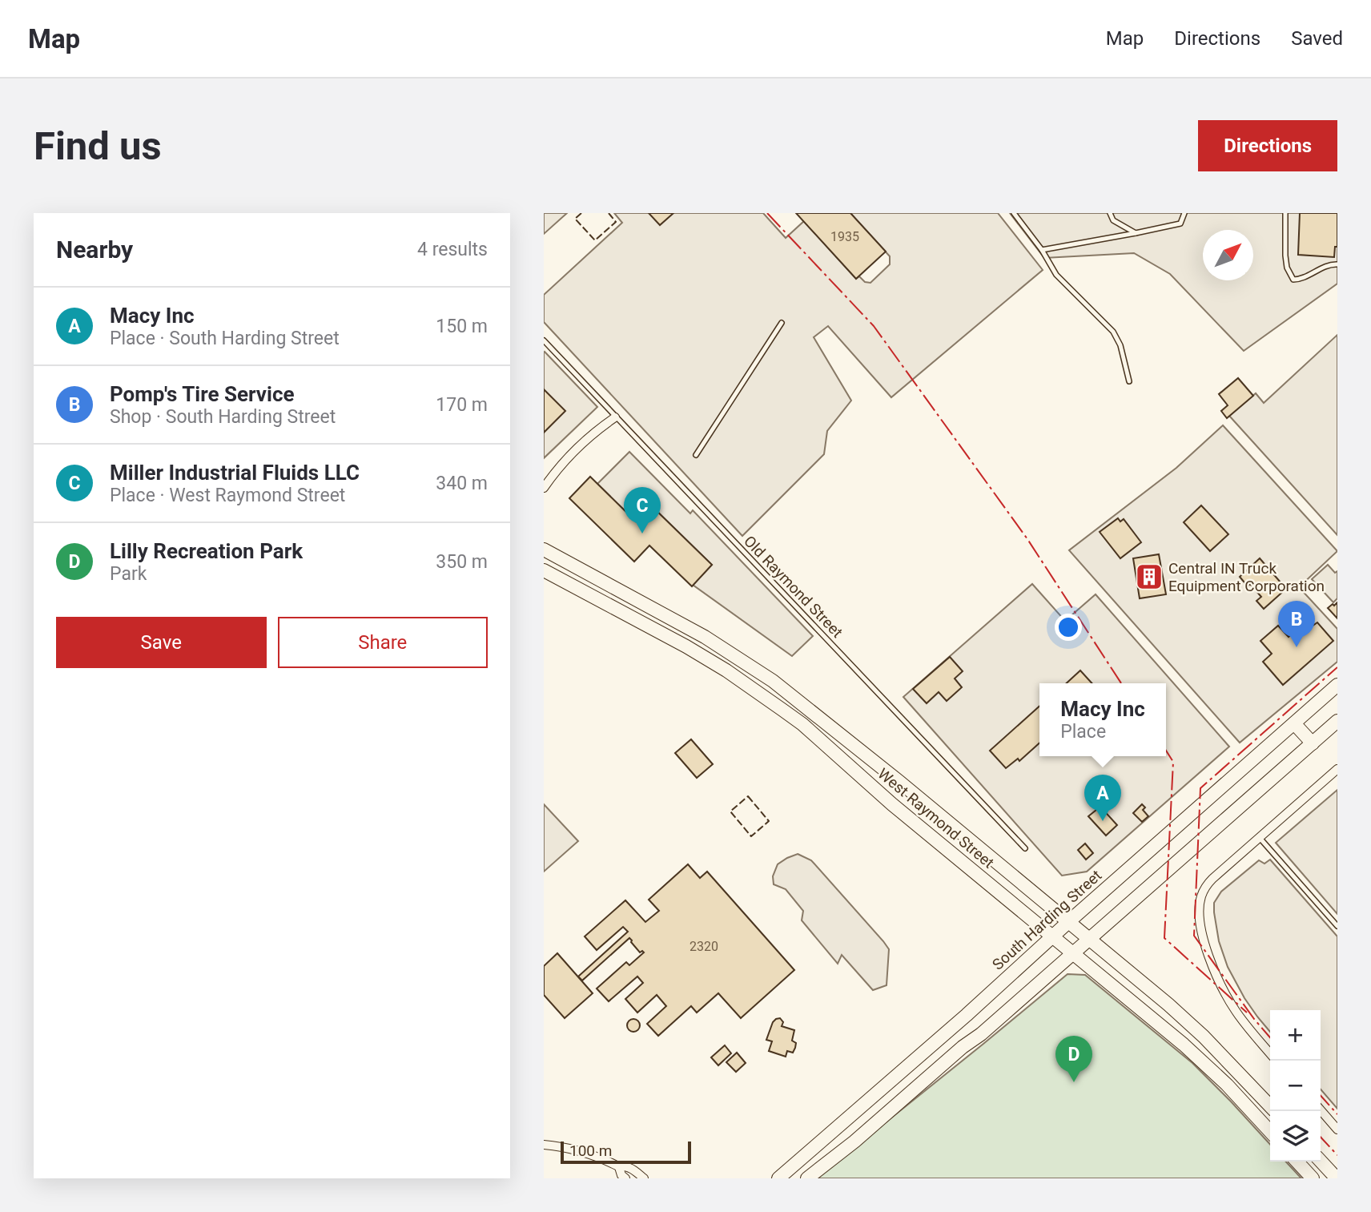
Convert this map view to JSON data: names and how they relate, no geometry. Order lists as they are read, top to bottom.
{
  "streets": {
    "main road": ["West Raymond Street", "South Harding Street"],
    "lane": ["Old Raymond Street"]
  },
  "crossings": [
    ["West Raymond Street", "South Harding Street"]
  ],
  "places": {
    "building": ["Central IN Truck Equipment Corporation"]
  },
  "house_numbers": ["1935", "2320"],
  "scale_bar": "100 m",
  "north": "top right",
  "page": {
    "header": "Map",
    "nav": ["Map", "Directions", "Saved"],
    "buttons": [
      "Directions",
      ["Save", "Share"]
    ],
    "title": "Find us",
    "heading": ["Nearby", "4 results"],
    "list": [
      {
        "mark": "A",
        "name": "Macy Inc",
        "note": "Place · South Harding Street",
        "value": "150 m"
      },
      {
        "mark": "B",
        "name": "Pomp's Tire Service",
        "note": "Shop · South Harding Street",
        "value": "170 m"
      },
      {
        "mark": "C",
        "name": "Miller Industrial Fluids LLC",
        "note": "Place · West Raymond Street",
        "value": "340 m"
      },
      {
        "mark": "D",
        "name": "Lilly Recreation Park",
        "note": "Park",
        "value": "350 m"
      }
    ],
    "pins": [
      "C",
      "B",
      "A",
      "D"
    ],
    "popup": ["Macy Inc", "Place"],
    "map_buttons": ["+", "−"],
    "scale": "100 m"
  }
}
